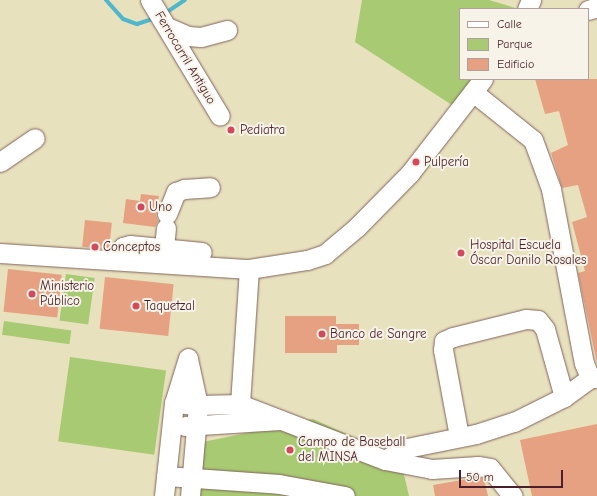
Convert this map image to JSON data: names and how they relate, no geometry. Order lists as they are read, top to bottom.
{
  "streets": {
    "street": ["Ferrocarril Antiguo"]
  },
  "places": [
    "Pediatra",
    "Pulpería",
    "Uno",
    "Conceptos",
    "Hospital Escuela Óscar Danilo Rosales",
    "Ministerio Público",
    "Taquetzal",
    "Banco de Sangre",
    "Campo de Baseball del MINSA"
  ],
  "legend": ["Calle", "Parque", "Edificio"],
  "scale_bar": "50 m"
}
